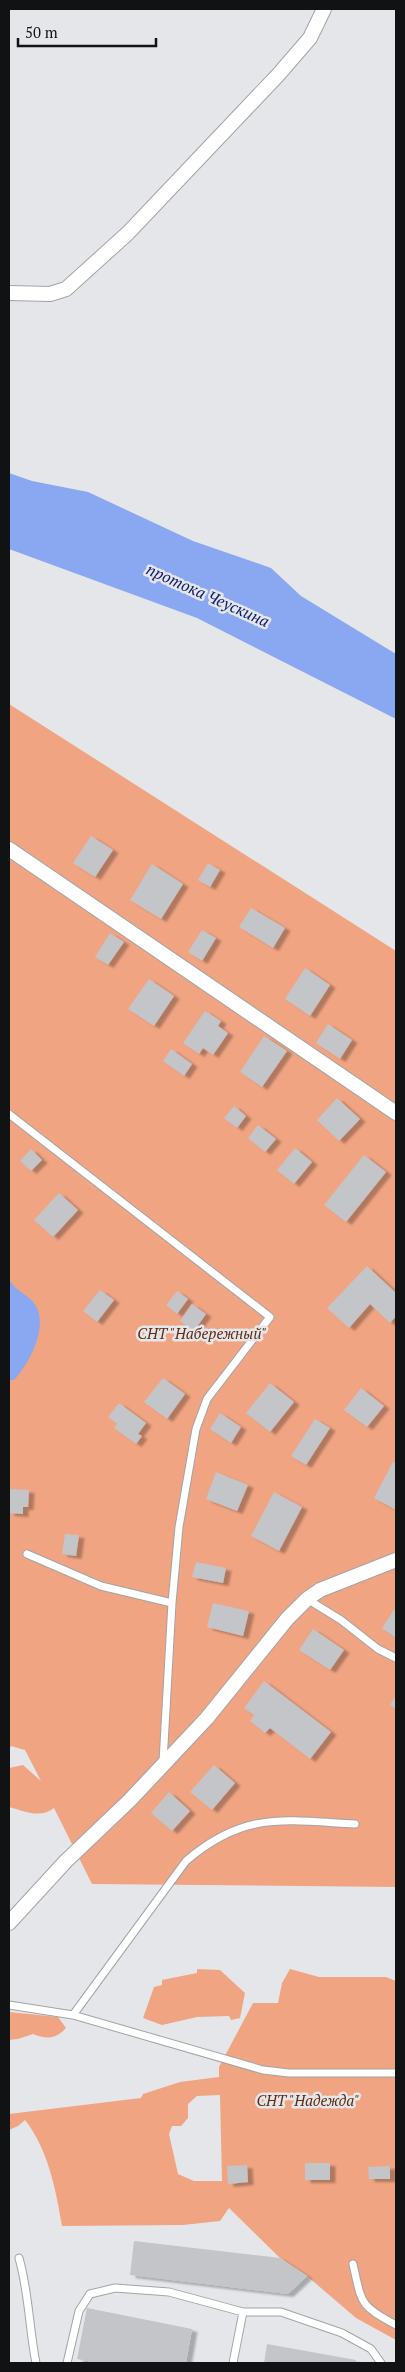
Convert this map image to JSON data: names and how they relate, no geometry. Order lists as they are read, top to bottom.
{
  "water": ["протока Чеускина"],
  "parks": ["СНТ \"Набережный\"", "СНТ \"Надежда\""],
  "scale_bar": "50 m"
}
